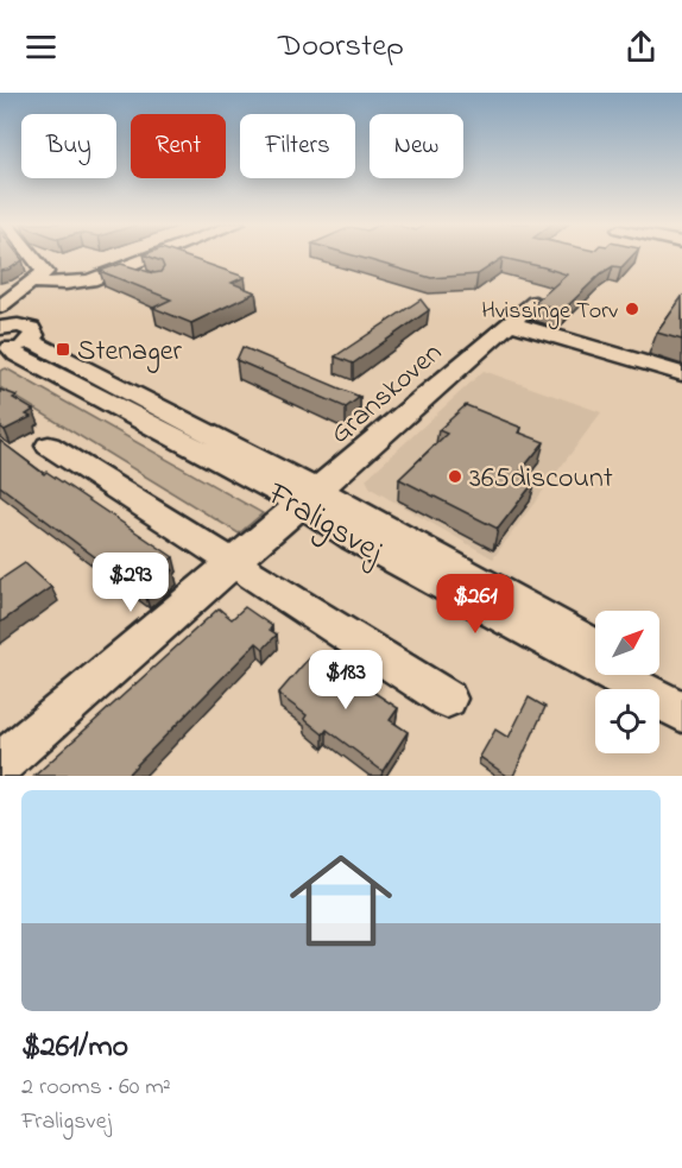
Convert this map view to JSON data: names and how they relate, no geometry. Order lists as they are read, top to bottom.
{
  "streets": {
    "street": ["Granskoven", "Fraligsvej"]
  },
  "crossings": [
    ["Granskoven", "Fraligsvej"]
  ],
  "places": {
    "other": ["Hvissinge Torv", "365discount"],
    "transit": ["Stenager"]
  },
  "north": "top right",
  "page": {
    "header": "Doorstep",
    "chip": [
      "Buy",
      "Rent",
      "Filters",
      "New"
    ],
    "price": ["$293", "$261", "$183"],
    "list": [
      {
        "name": "$261/mo",
        "note": "2 rooms · 60 m² · Fraligsvej"
      }
    ]
  }
}
